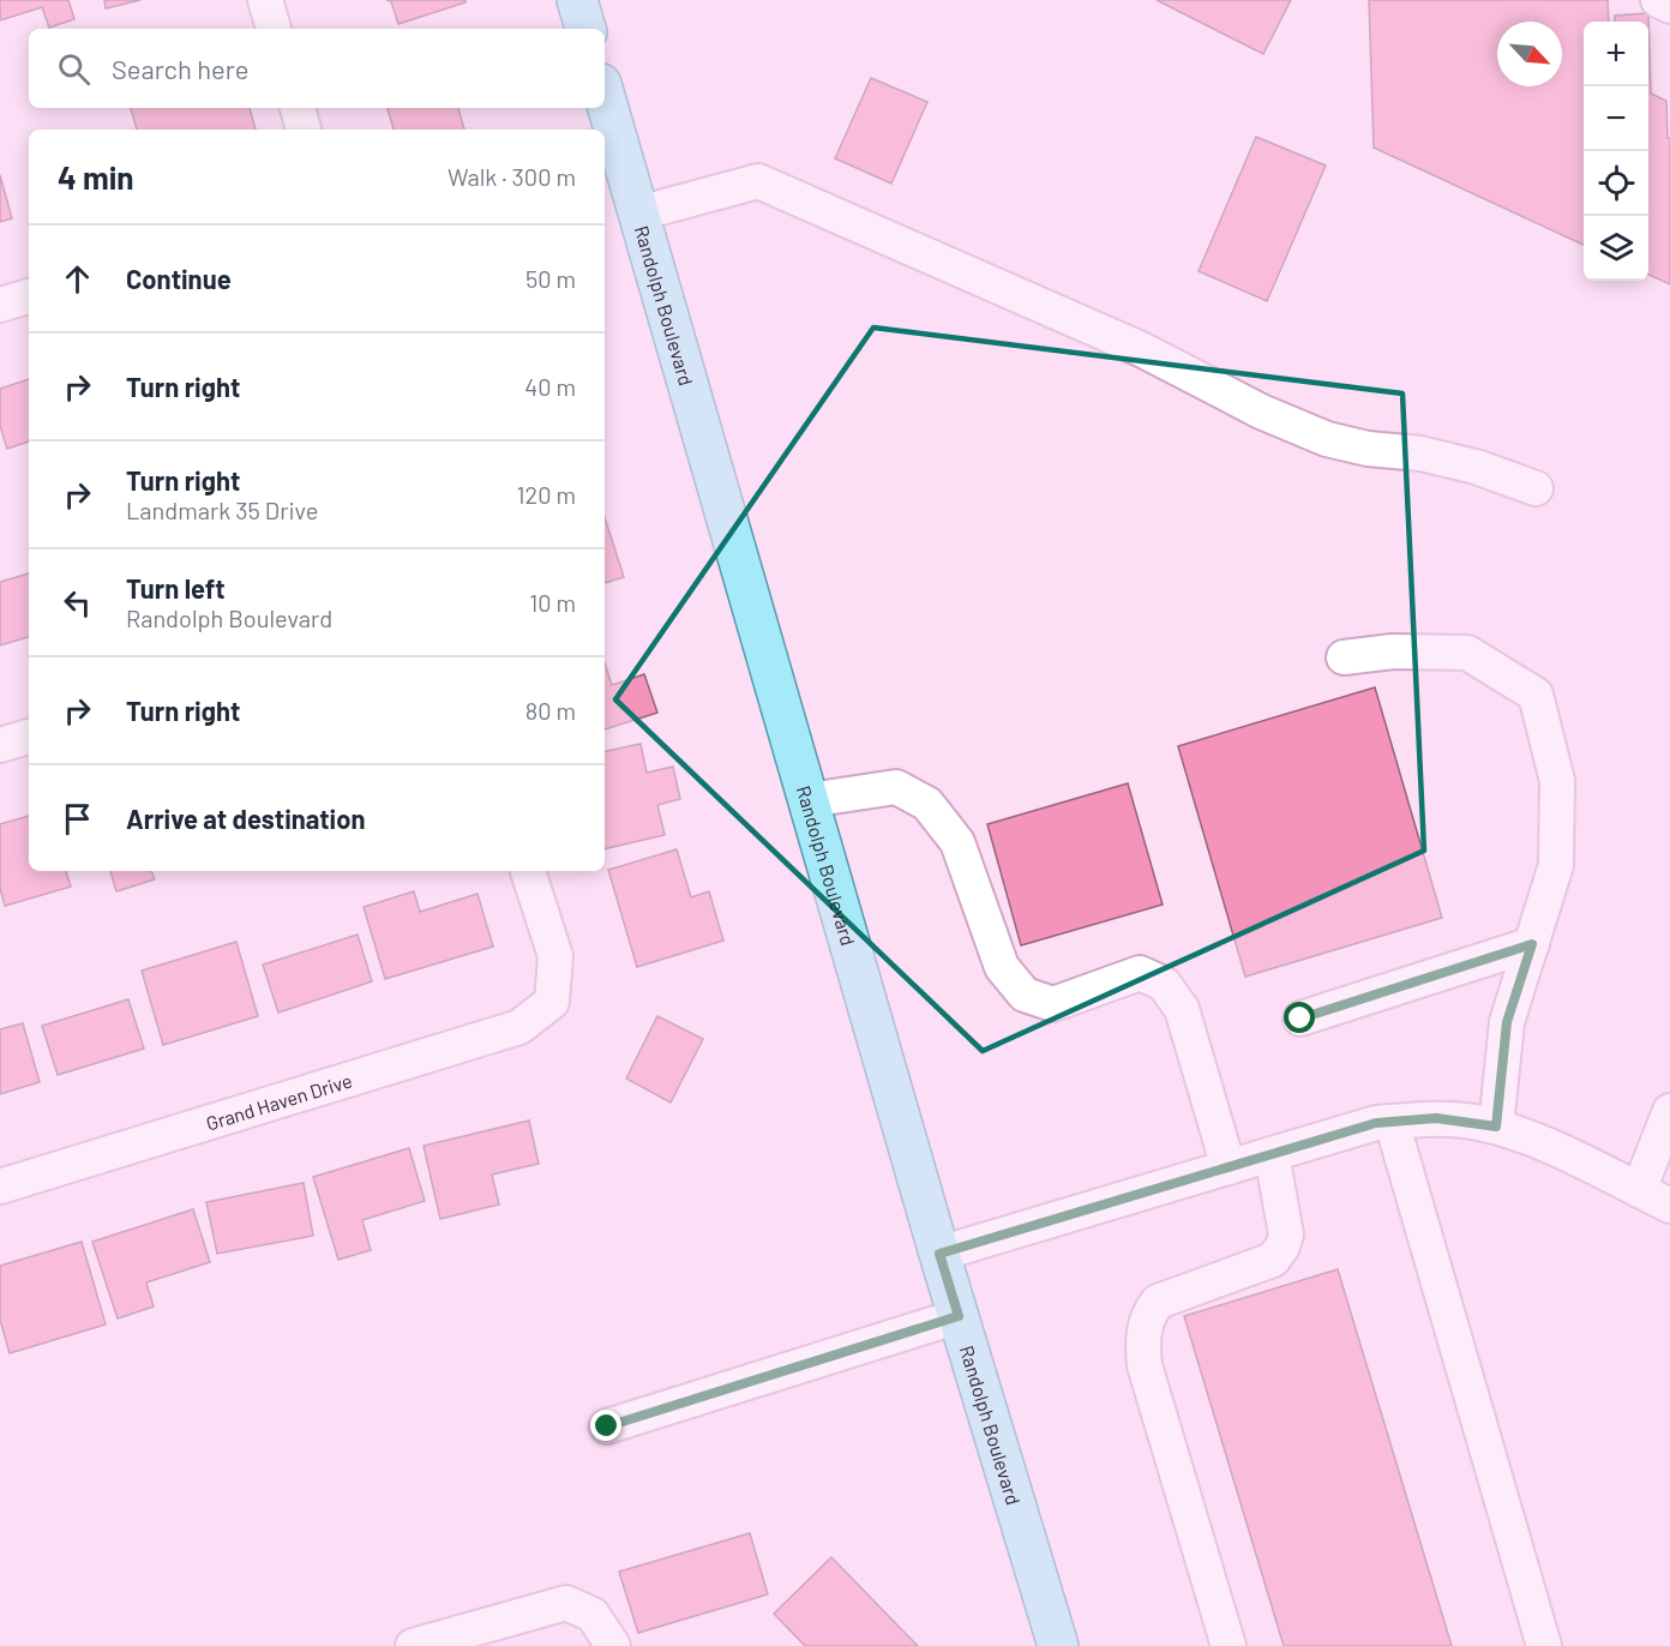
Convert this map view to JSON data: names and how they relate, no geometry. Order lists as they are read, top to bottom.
{
  "streets": {
    "main road": ["Randolph Boulevard"],
    "street": ["Grand Haven Drive"]
  },
  "north": "bottom right",
  "page": {
    "map_buttons": ["+", "−"],
    "search": "Search here",
    "heading": ["4 min", "Walk · 300 m"],
    "list": [
      ["Continue", "50 m"],
      ["Turn right", "40 m"],
      ["Turn right", "Landmark 35 Drive", "120 m"],
      ["Turn left", "Randolph Boulevard", "10 m"],
      ["Turn right", "80 m"],
      "Arrive at destination"
    ]
  }
}
